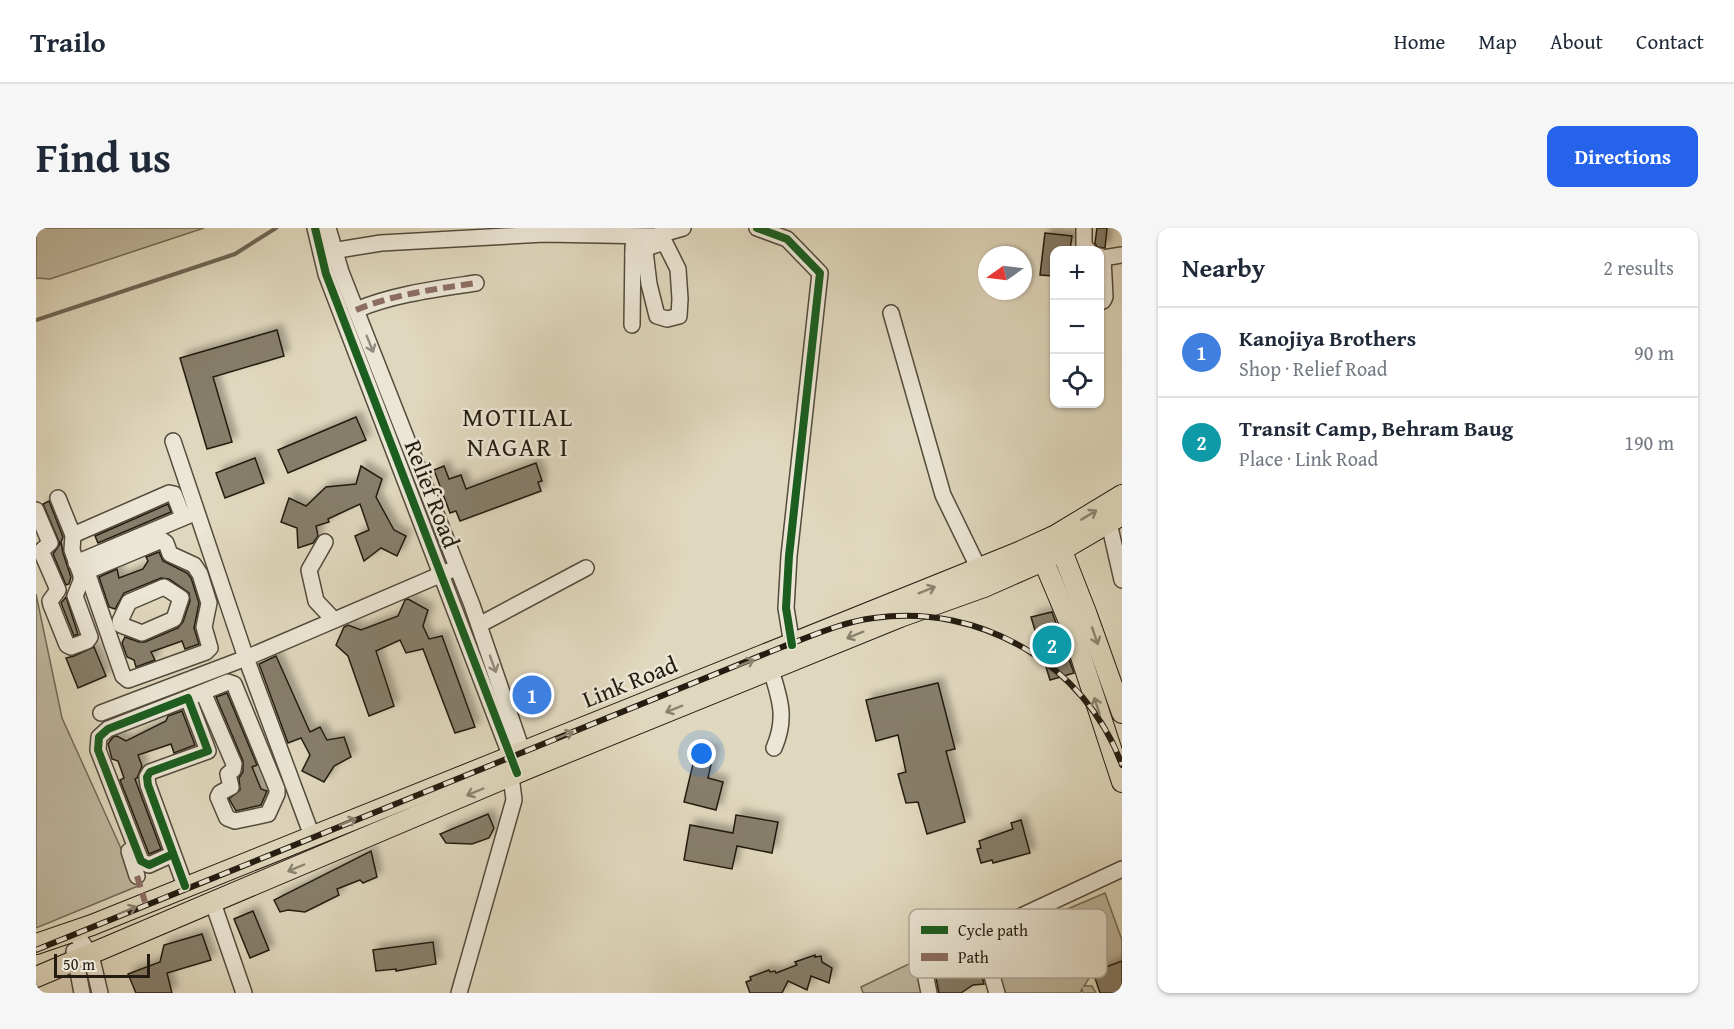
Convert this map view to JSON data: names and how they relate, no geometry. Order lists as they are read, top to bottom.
{
  "streets": {
    "main road": ["Link Road"],
    "street": ["Relief Road"]
  },
  "crossings": [
    ["Relief Road", "Link Road"]
  ],
  "districts": ["MOTILAL NAGAR I"],
  "legend": ["Cycle path", "Path"],
  "scale_bar": "50 m",
  "north": "left",
  "page": {
    "header": "Trailo",
    "nav": [
      "Home",
      "Map",
      "About",
      "Contact"
    ],
    "title": "Find us",
    "buttons": "Directions",
    "heading": ["Nearby", "2 results"],
    "map_buttons": ["+", "−"],
    "list": [
      {
        "mark": "1",
        "name": "Kanojiya Brothers",
        "note": "Shop · Relief Road",
        "value": "90 m"
      },
      {
        "mark": "2",
        "name": "Transit Camp, Behram Baug",
        "note": "Place · Link Road",
        "value": "190 m"
      }
    ],
    "pins": ["2", "1"],
    "scale": "50 m"
  }
}
